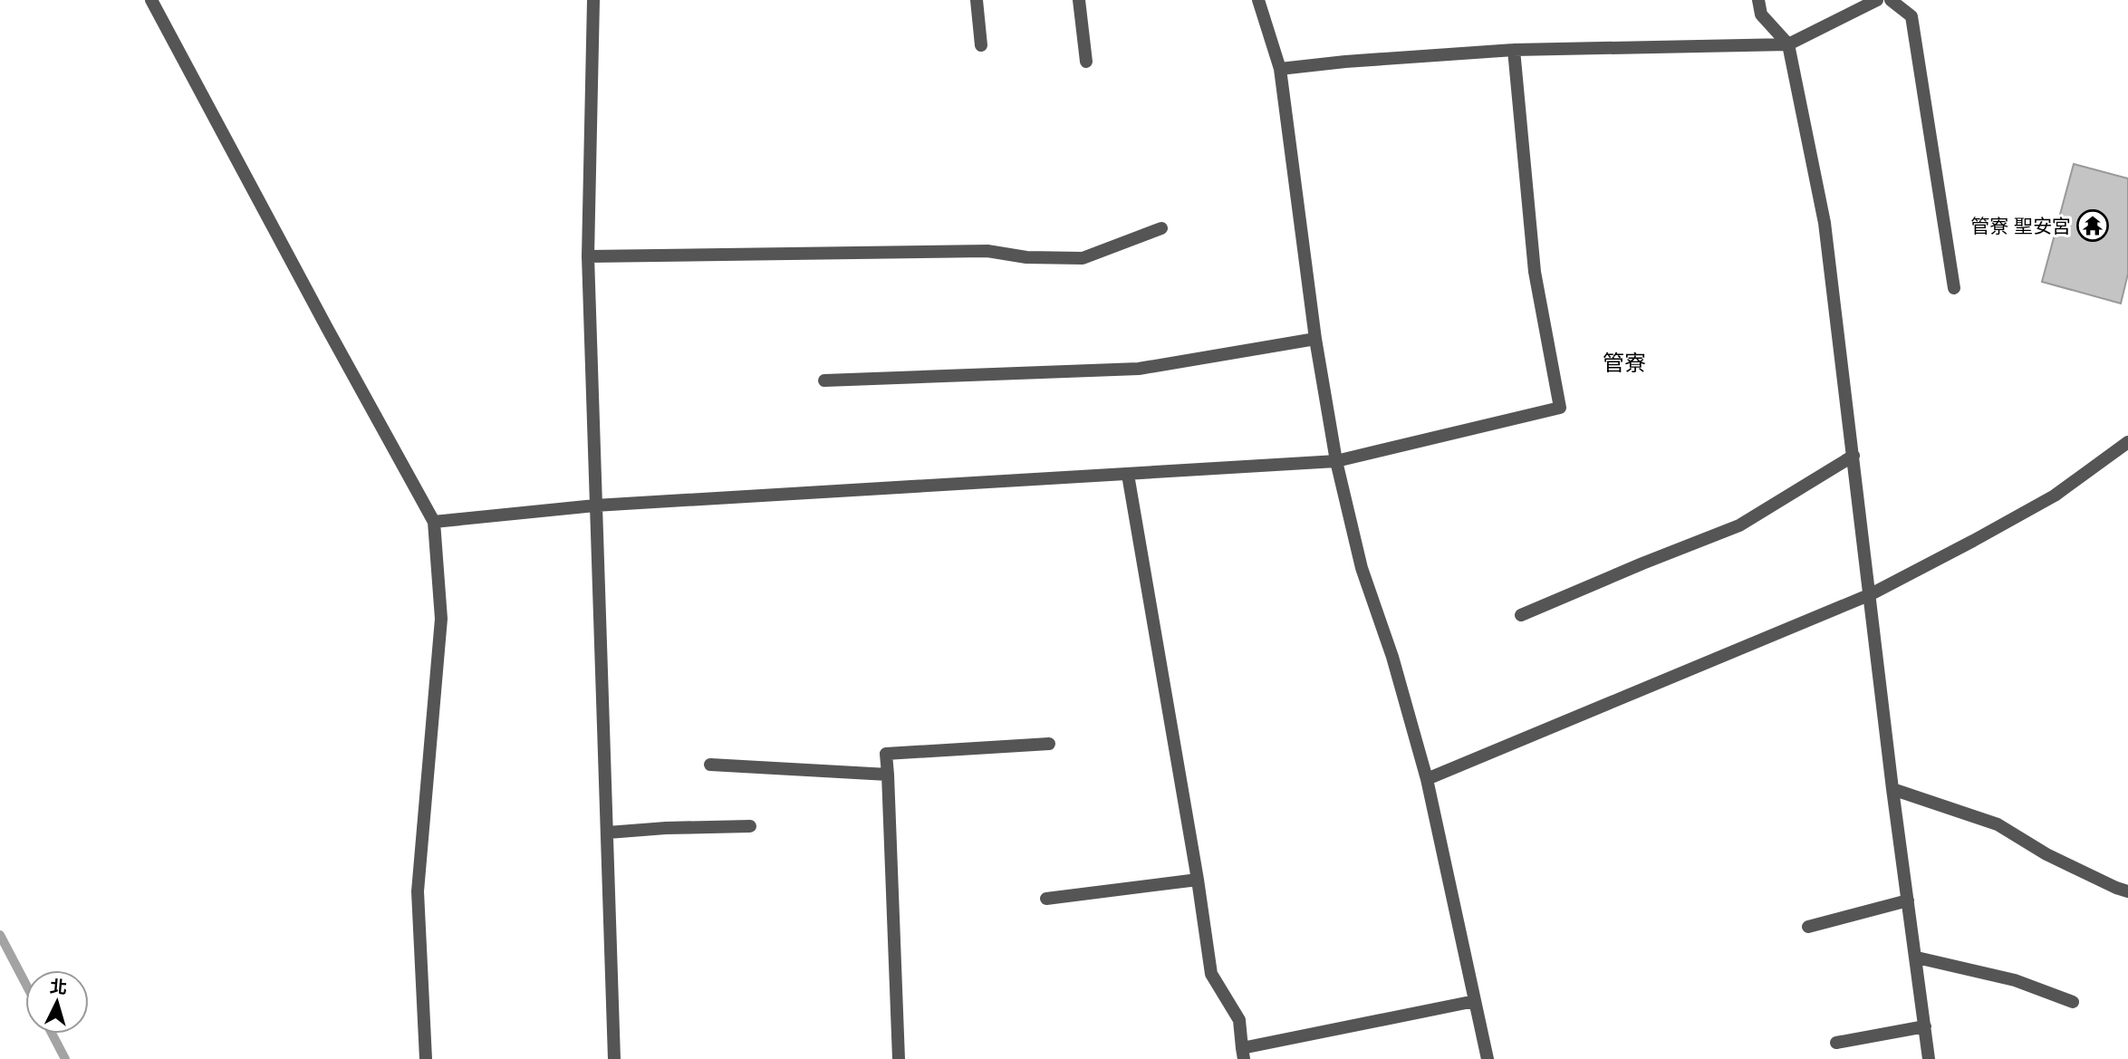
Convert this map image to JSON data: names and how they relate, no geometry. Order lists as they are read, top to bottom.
{
  "districts": ["管寮"],
  "places": {
    "temple": ["管寮 聖安宮"]
  },
  "north": "top"
}
